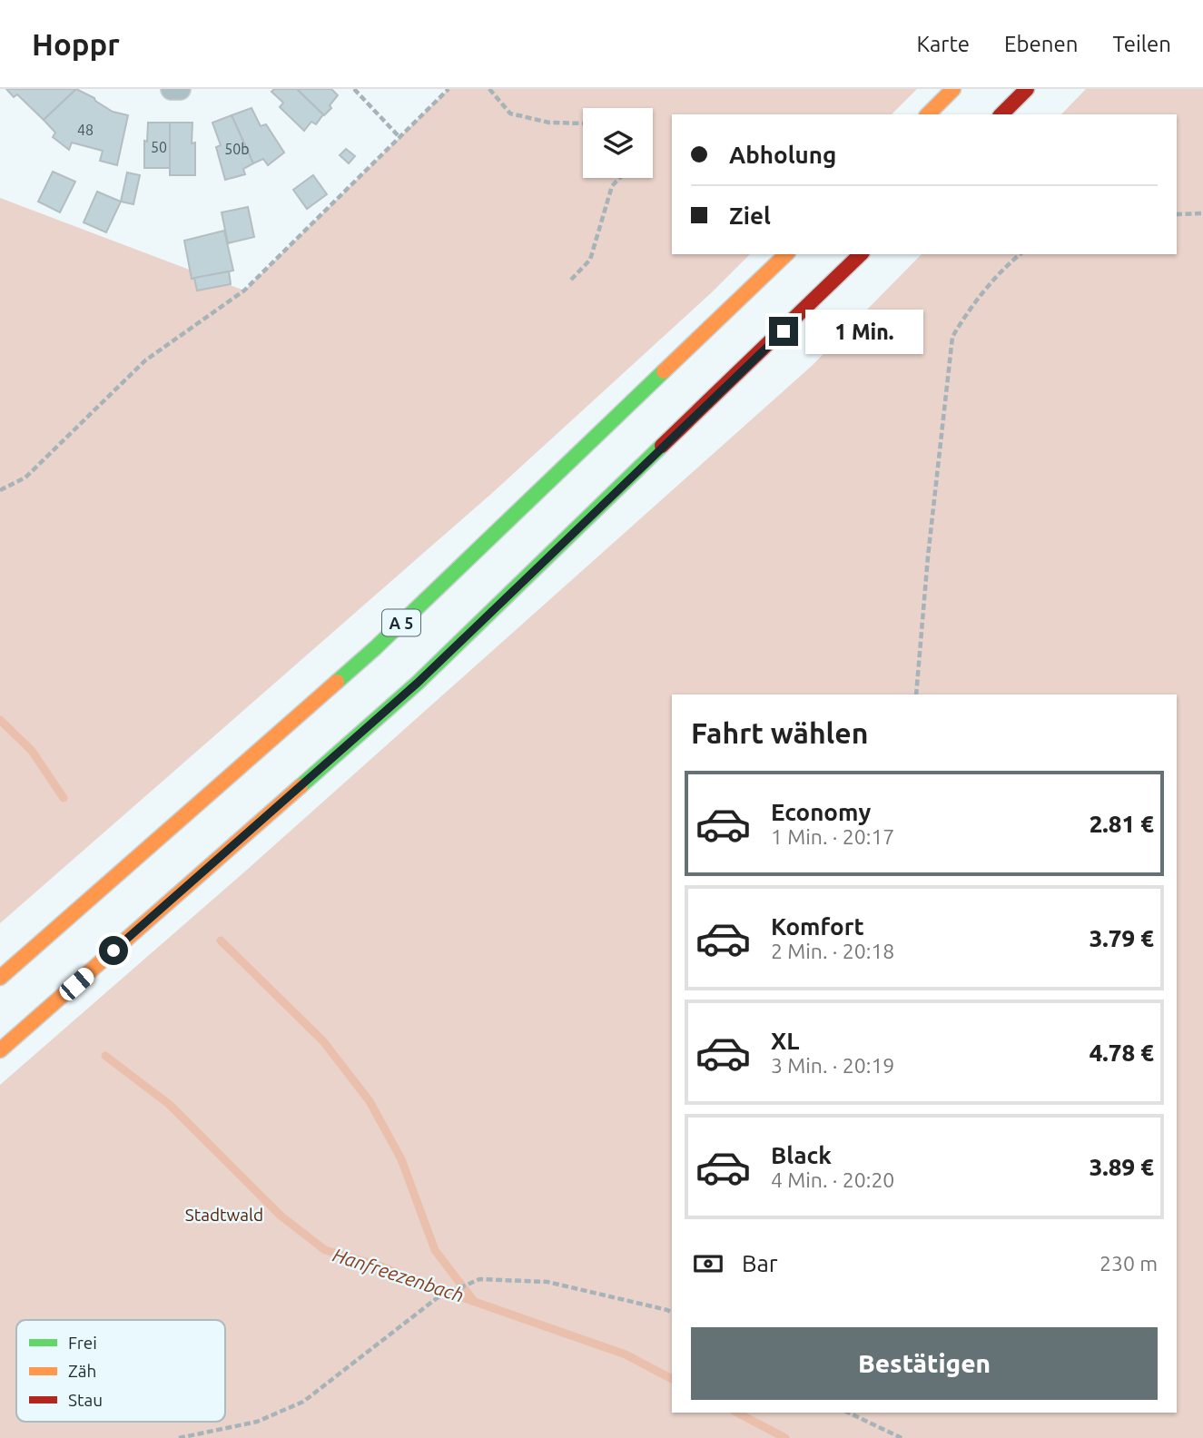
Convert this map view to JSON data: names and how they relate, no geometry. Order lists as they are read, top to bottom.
{
  "streets": {
    "highway": ["A 5"]
  },
  "water": ["Hanfreezenbach"],
  "parks": ["Stadtwald"],
  "house_numbers": ["48", "50", "50b"],
  "legend": ["Frei", "Zäh", "Stau"],
  "page": {
    "header": "Hoppr",
    "nav": ["Karte", "Ebenen", "Teilen"],
    "banner": ["Abholung", "Ziel"],
    "bubble": "1 Min.",
    "heading": "Fahrt wählen",
    "list": [
      {
        "name": "Economy",
        "note": "1 Min. · 20:17",
        "value": "2.81 €"
      },
      {
        "name": "Komfort",
        "note": "2 Min. · 20:18",
        "value": "3.79 €"
      },
      {
        "name": "XL",
        "note": "3 Min. · 20:19",
        "value": "4.78 €"
      },
      {
        "name": "Black",
        "note": "4 Min. · 20:20",
        "value": "3.89 €"
      }
    ],
    "pay": ["Bar", "230 m"],
    "buttons": "Bestätigen"
  }
}
